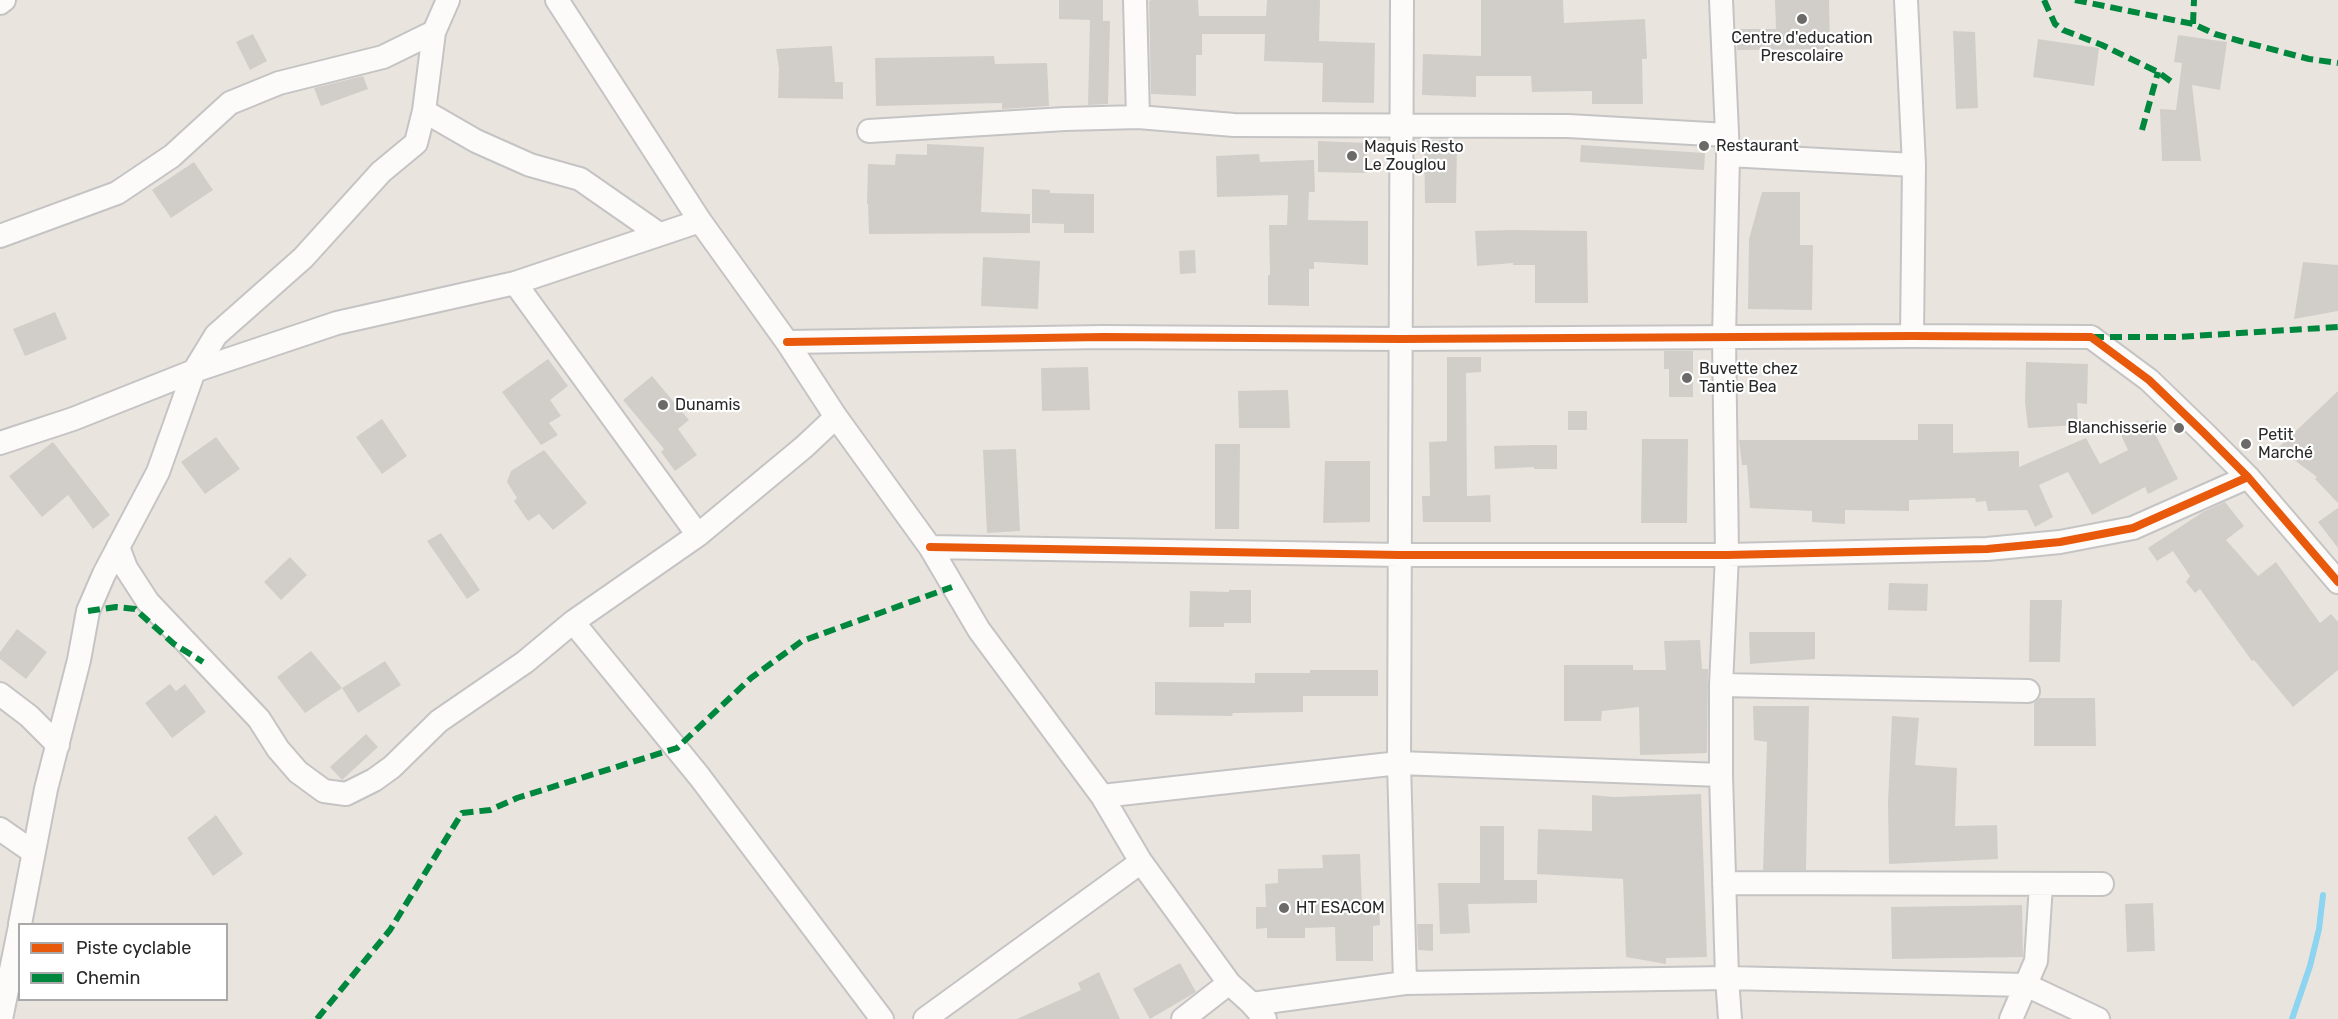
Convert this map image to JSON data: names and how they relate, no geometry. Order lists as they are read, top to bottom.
{
  "places": [
    "Centre d'education Prescolaire",
    "Restaurant",
    "Maquis Resto Le Zouglou",
    "Buvette chez Tantie Bea",
    "Dunamis",
    "Blanchisserie",
    "Petit Marché",
    "HT ESACOM"
  ],
  "legend": ["Piste cyclable", "Chemin"]
}
